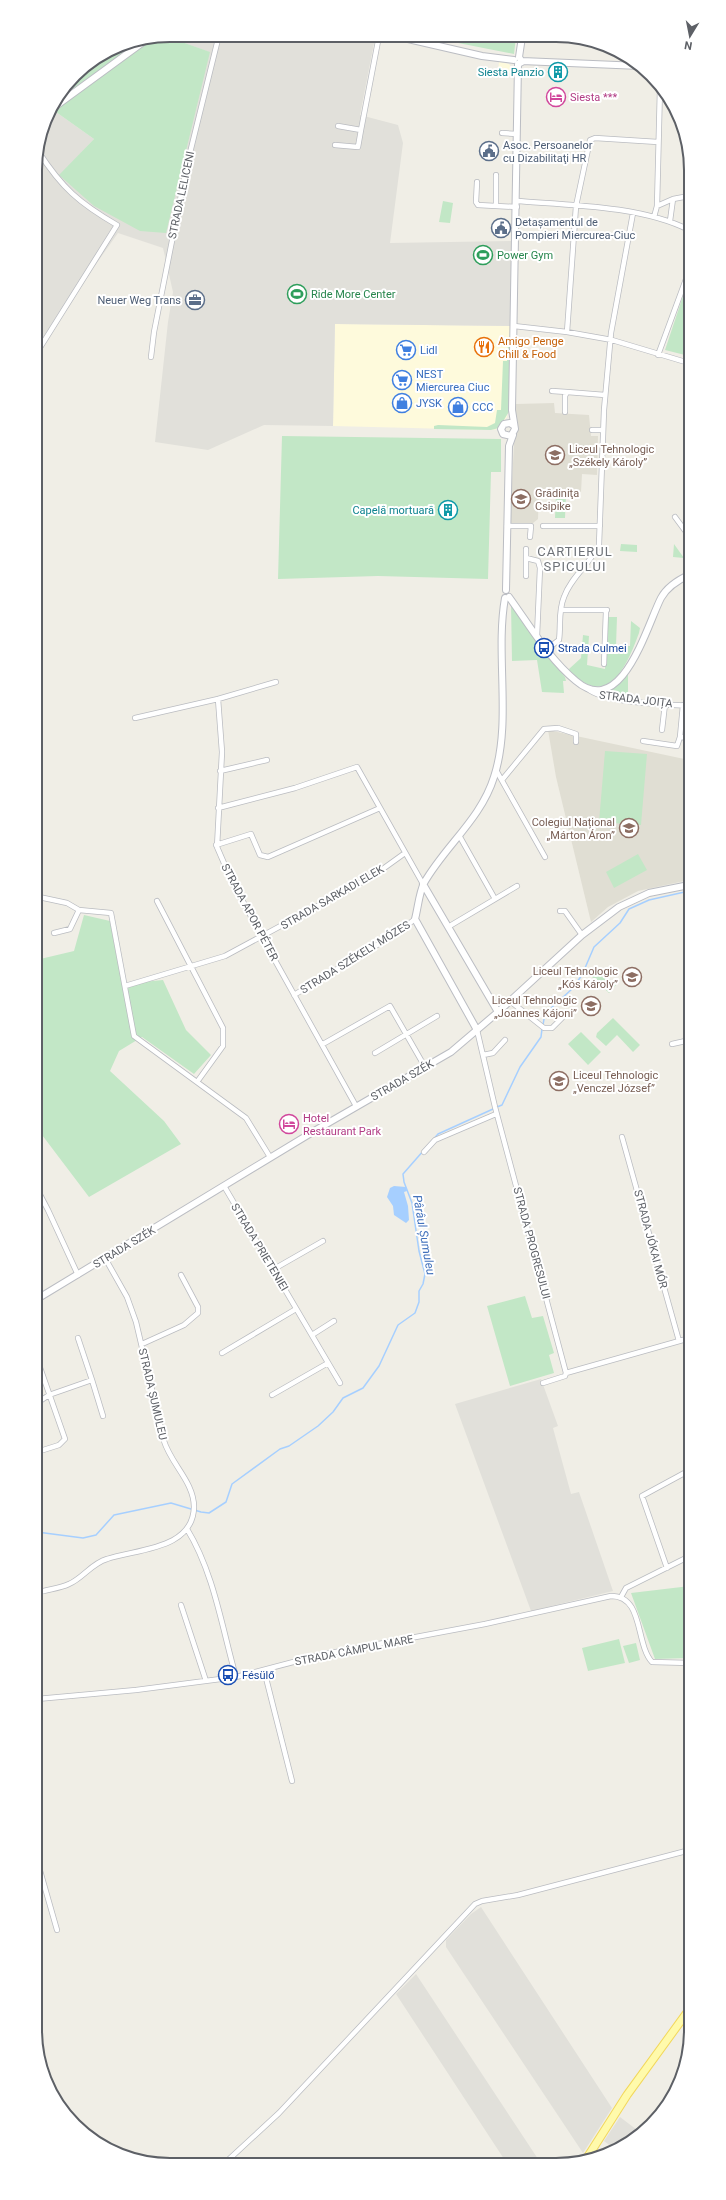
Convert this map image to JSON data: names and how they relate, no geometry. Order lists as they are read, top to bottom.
{
  "streets": {
    "street": [
      "STRADA LELICENI",
      "STRADA JOIȚA",
      "STRADA SARKADI ELEK",
      "STRADA APOR PÉTER",
      "STRADA SZÉKELY MÓZES",
      "STRADA SZÉK",
      "STRADA JÓKAI MÓR",
      "STRADA PROGRESULUI",
      "STRADA PRIETENIEI",
      "STRADA ȘUMULEU",
      "STRADA CÂMPUL MARE"
    ]
  },
  "crossings": [
    ["STRADA SARKADI ELEK", "STRADA APOR PÉTER"],
    ["STRADA APOR PÉTER", "STRADA SZÉKELY MÓZES"],
    ["STRADA APOR PÉTER", "STRADA SZÉK"],
    ["STRADA SZÉK", "STRADA PROGRESULUI"],
    ["STRADA SZÉK", "STRADA PRIETENIEI"],
    ["STRADA SZÉK", "STRADA ȘUMULEU"]
  ],
  "districts": ["CARTIERUL SPICULUI"],
  "water": ["Pârâul Șumuleu"],
  "places": {
    "building": ["Siesta Panzio", "Capelă mortuară"],
    "hotel": ["Siesta ***", "Hotel Restaurant Park"],
    "public building": ["Asoc. Persoanelor cu Dizabilitaţi HR", "Detașamentul de Pompieri Miercurea-Ciuc"],
    "sports": ["Power Gym", "Ride More Center"],
    "office": ["Neuer Weg Trans"],
    "restaurant": ["Amigo Penge Chill & Food"],
    "supermarket": ["Lidl", "NEST Miercurea Ciuc"],
    "shop": ["JYSK", "CCC"],
    "school or university": [
      "Liceul Tehnologic „Székely Károly”",
      "Grădiniţa Csipike",
      "Colegiul Național „Márton Áron”",
      "Liceul Tehnologic „Kós Károly”",
      "Liceul Tehnologic „Joannes Kájoni”",
      "Liceul Tehnologic „Venczel József”"
    ],
    "bus stop": ["Strada Culmei", "Fésülő"]
  },
  "north": "bottom"
}
